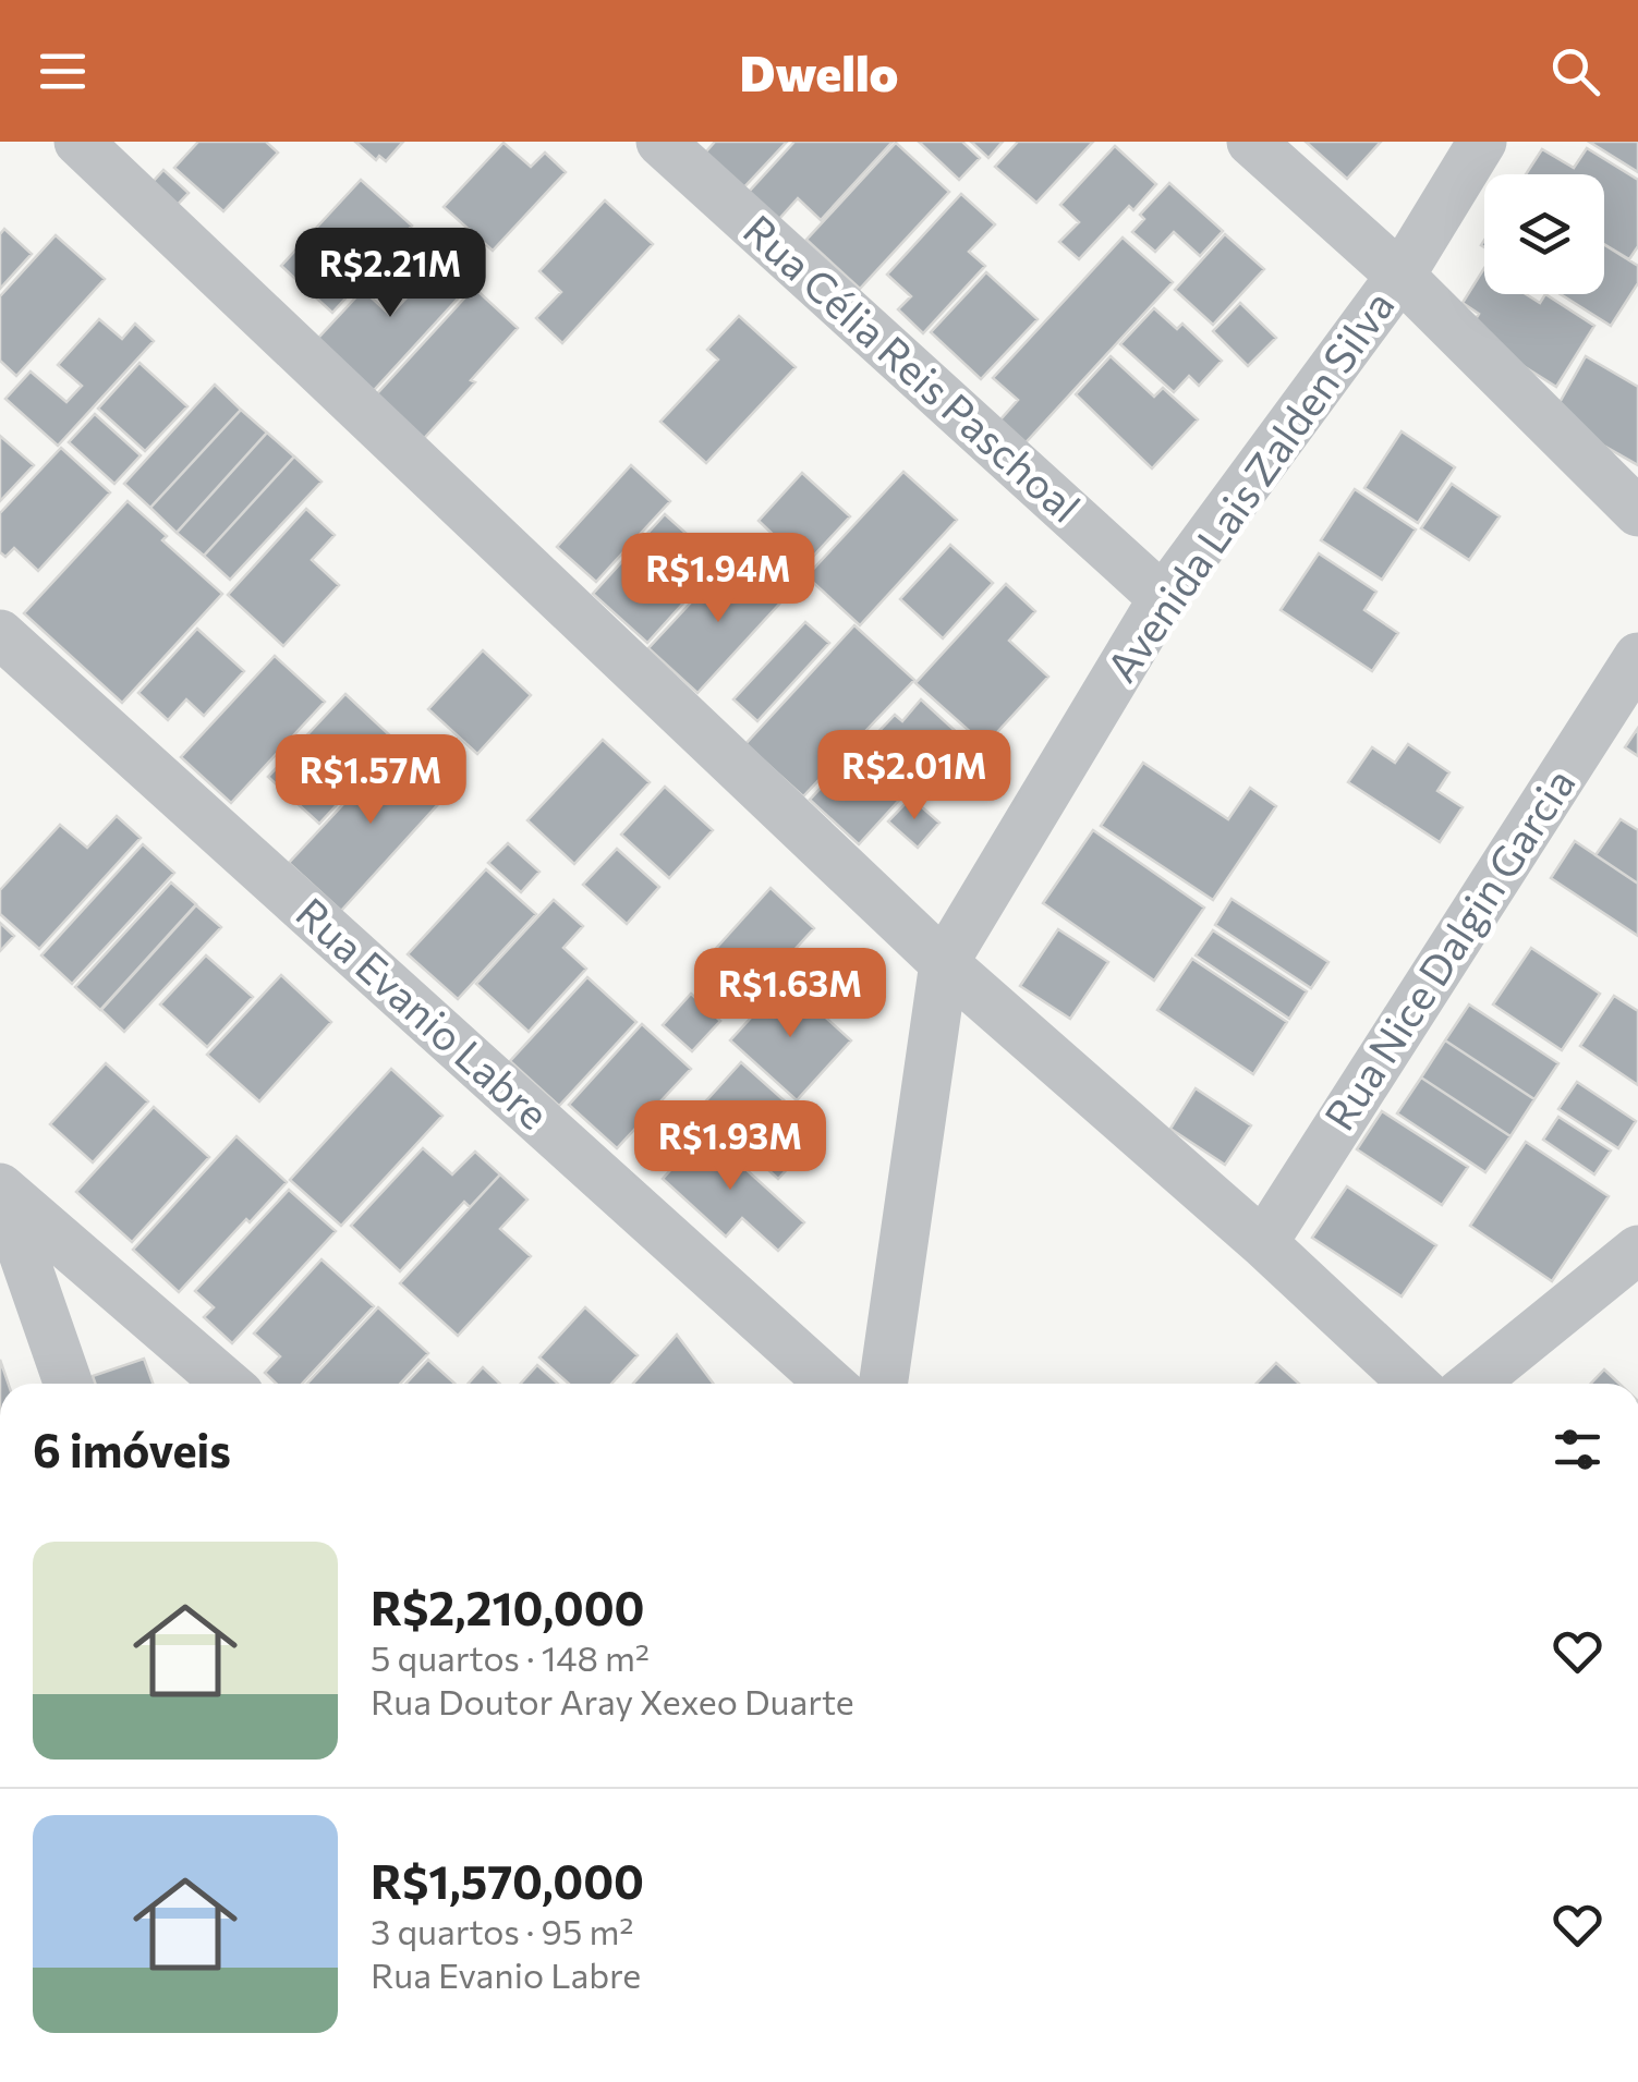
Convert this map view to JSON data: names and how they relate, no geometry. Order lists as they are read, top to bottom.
{
  "streets": {
    "street": [
      "Rua Célia Reis Paschoal",
      "Avenida Lais Zalden Silva",
      "Rua Nice Dalgin Garcia",
      "Rua Evanio Labre"
    ]
  },
  "crossings": [
    ["Rua Célia Reis Paschoal", "Avenida Lais Zalden Silva"]
  ],
  "page": {
    "header": "Dwello",
    "price": [
      "R$2.21M",
      "R$1.94M",
      "R$2.01M",
      "R$1.57M",
      "R$1.63M",
      "R$1.93M"
    ],
    "heading": "6 imóveis",
    "list": [
      {
        "name": "R$2,210,000",
        "note": "5 quartos · 148 m² · Rua Doutor Aray Xexeo Duarte"
      },
      {
        "name": "R$1,570,000",
        "note": "3 quartos · 95 m² · Rua Evanio Labre"
      }
    ]
  }
}
